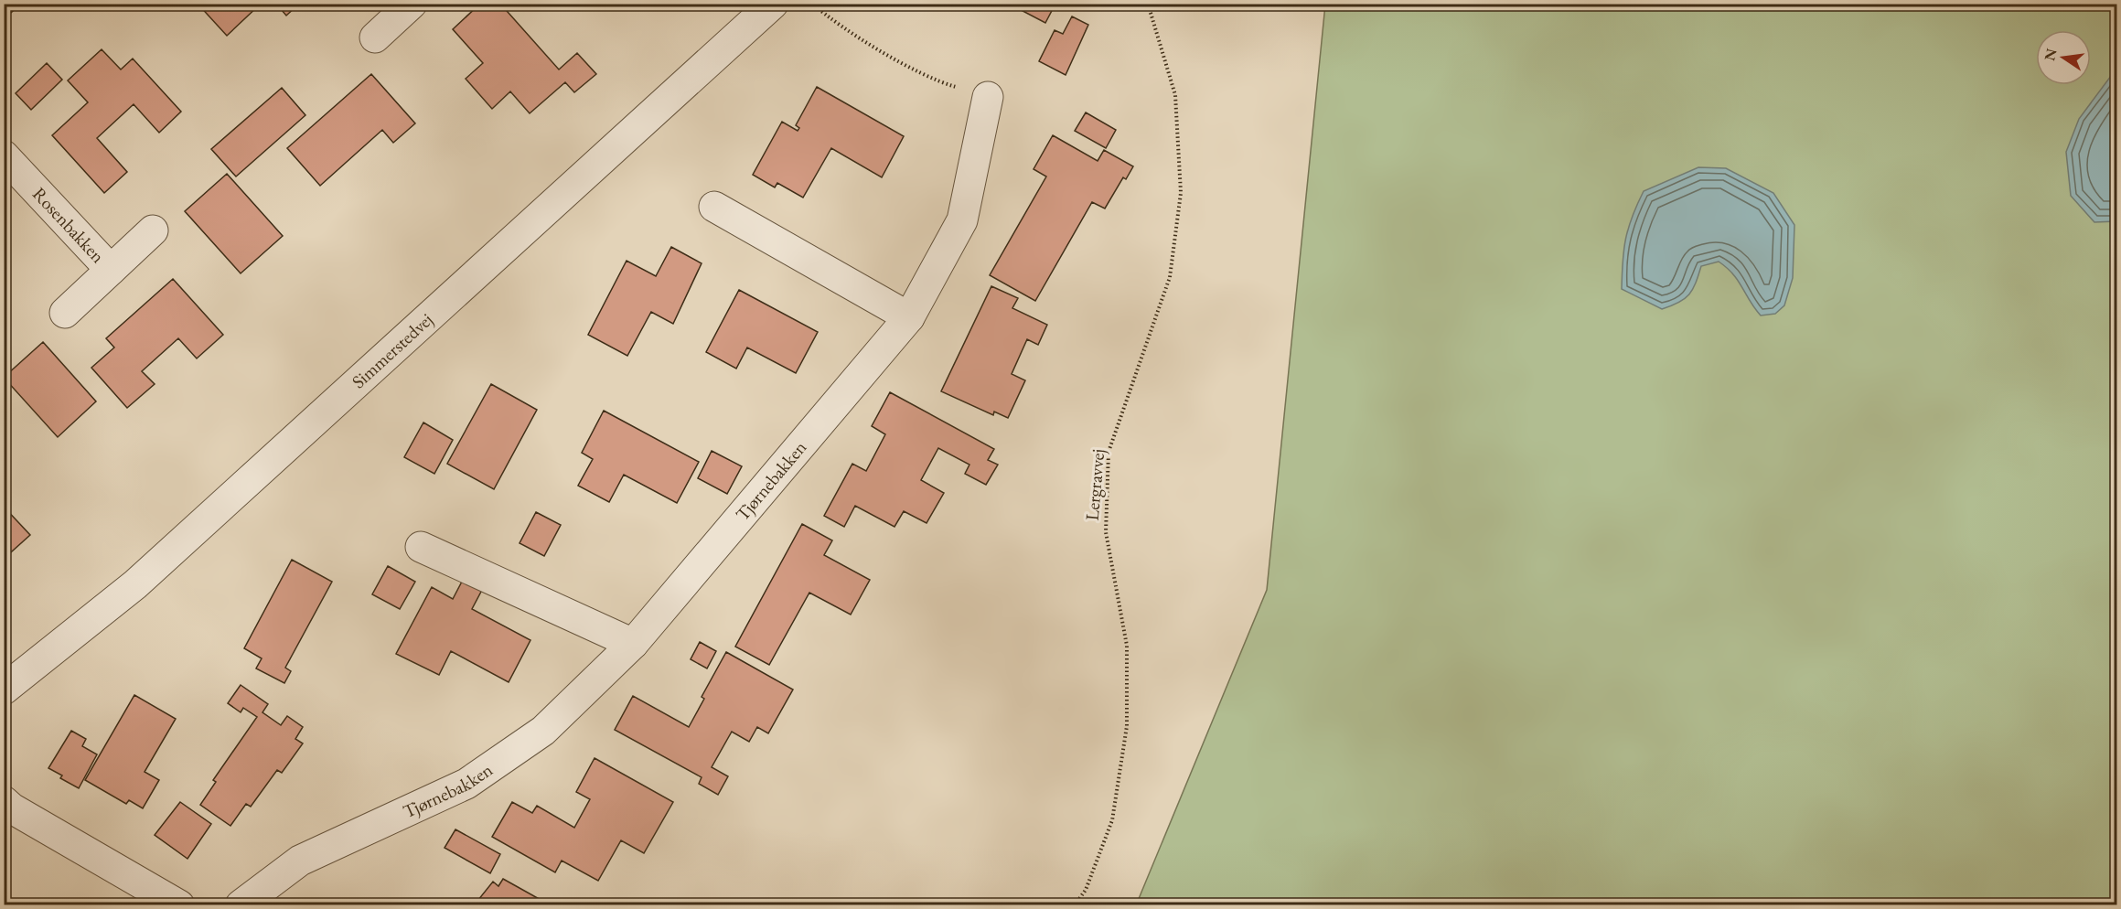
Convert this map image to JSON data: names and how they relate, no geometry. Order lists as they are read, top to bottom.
{
  "streets": {
    "street": ["Rosenbakken", "Simmerstedvej", "Tjørnebakken"],
    "path": ["Lergravvej"]
  },
  "north": "left"
}
